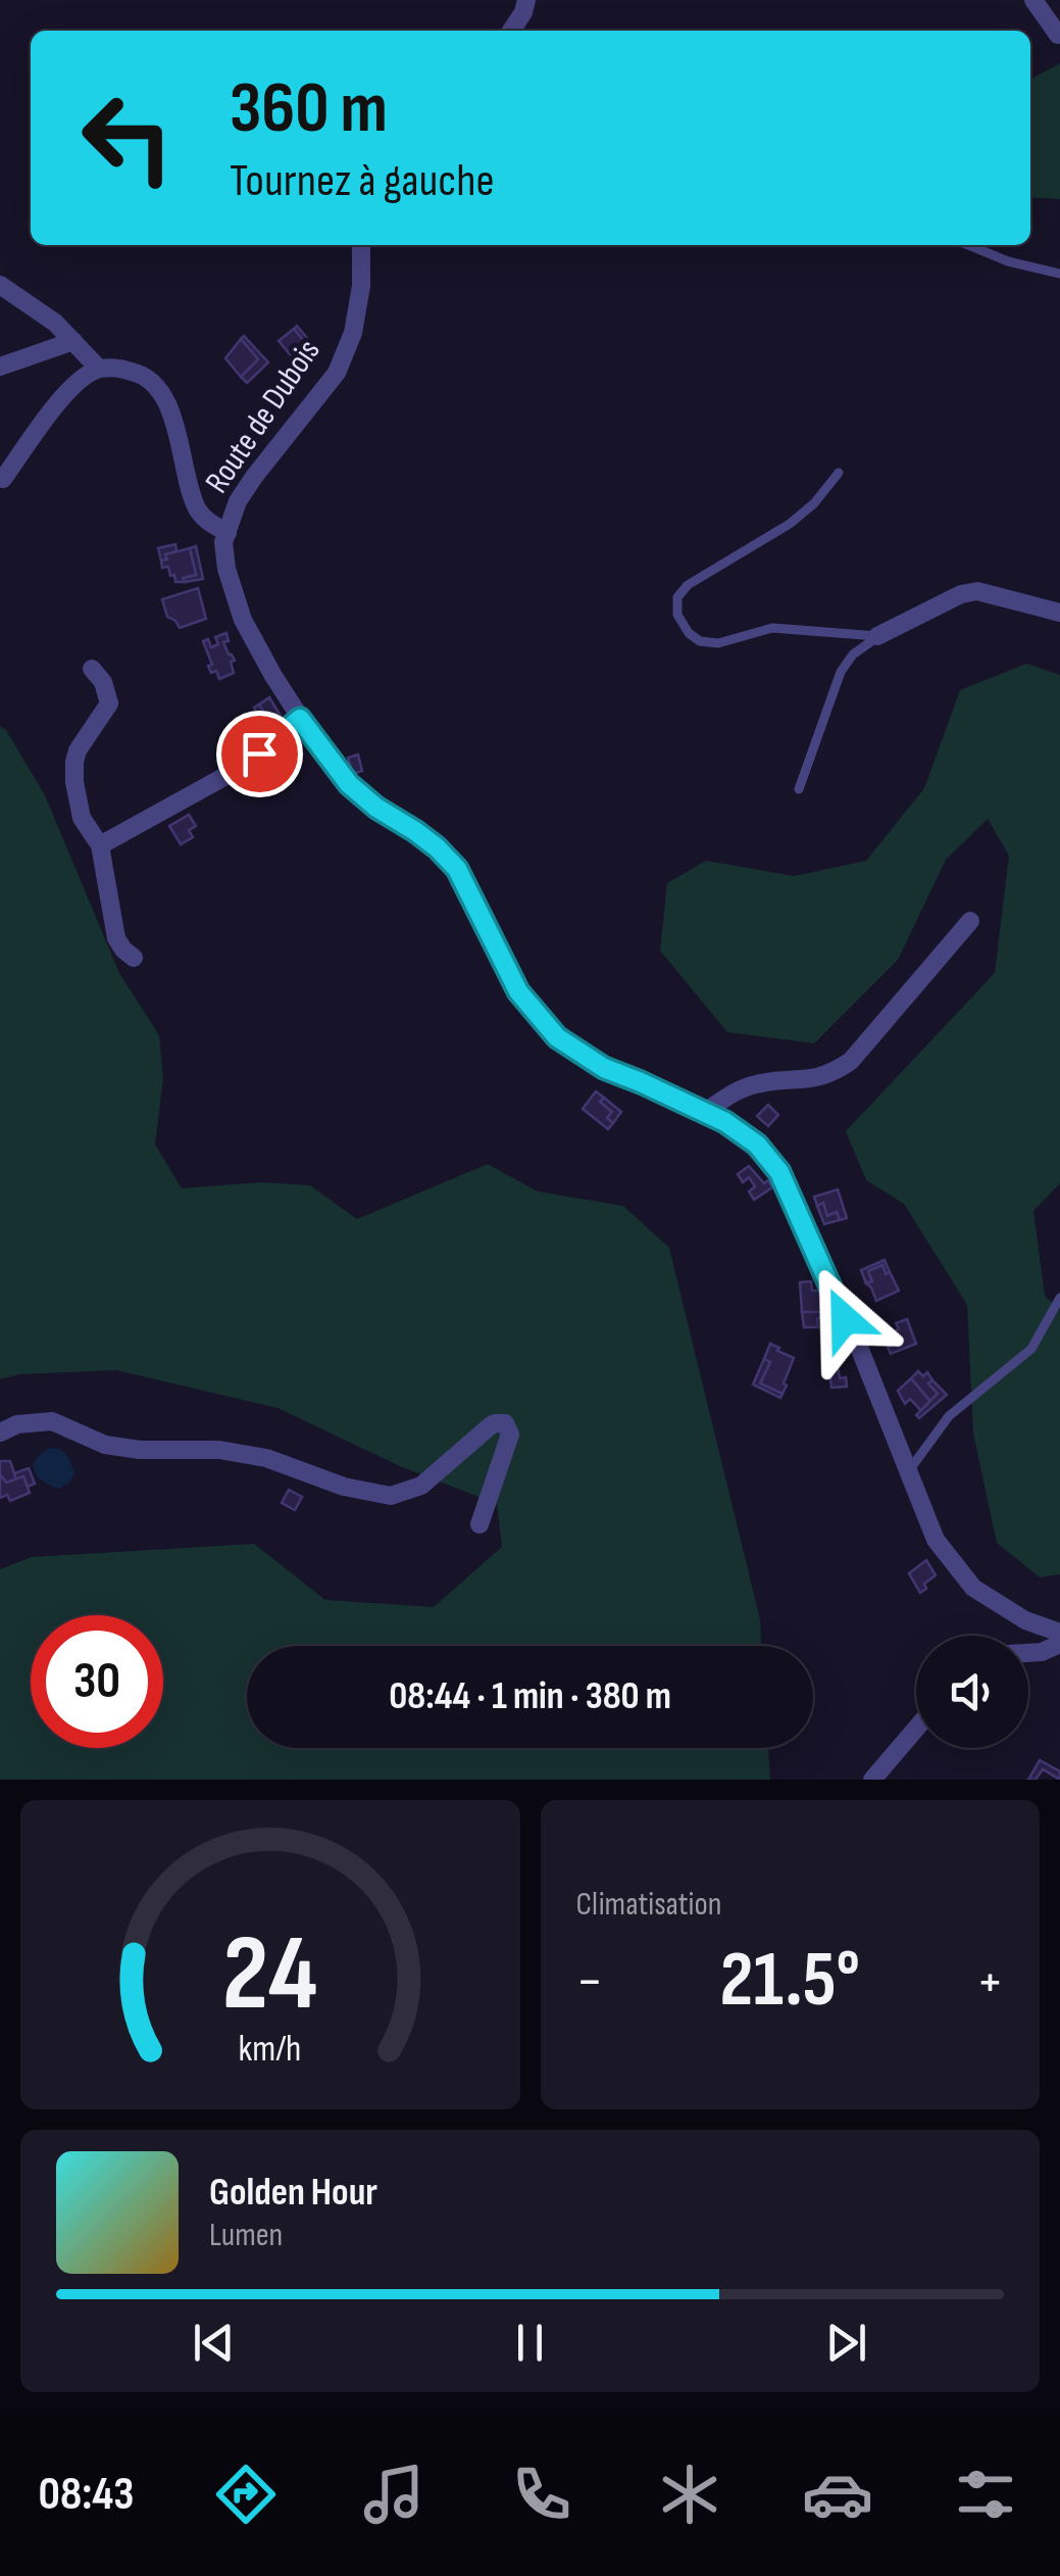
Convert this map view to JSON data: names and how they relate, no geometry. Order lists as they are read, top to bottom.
{
  "streets": {
    "street": ["Route de Dubois"]
  },
  "page": {
    "turn": ["360 m", "Tournez à gauche"],
    "limit": "30",
    "trip": "08:44 · 1 min · 380 m",
    "tile": "Climatisation",
    "heat": ["−", "21.5°", "+"],
    "song": ["Golden Hour", "Lumen"],
    "tabs": "08:43",
    "gauge": ["24", "km/h"]
  }
}
